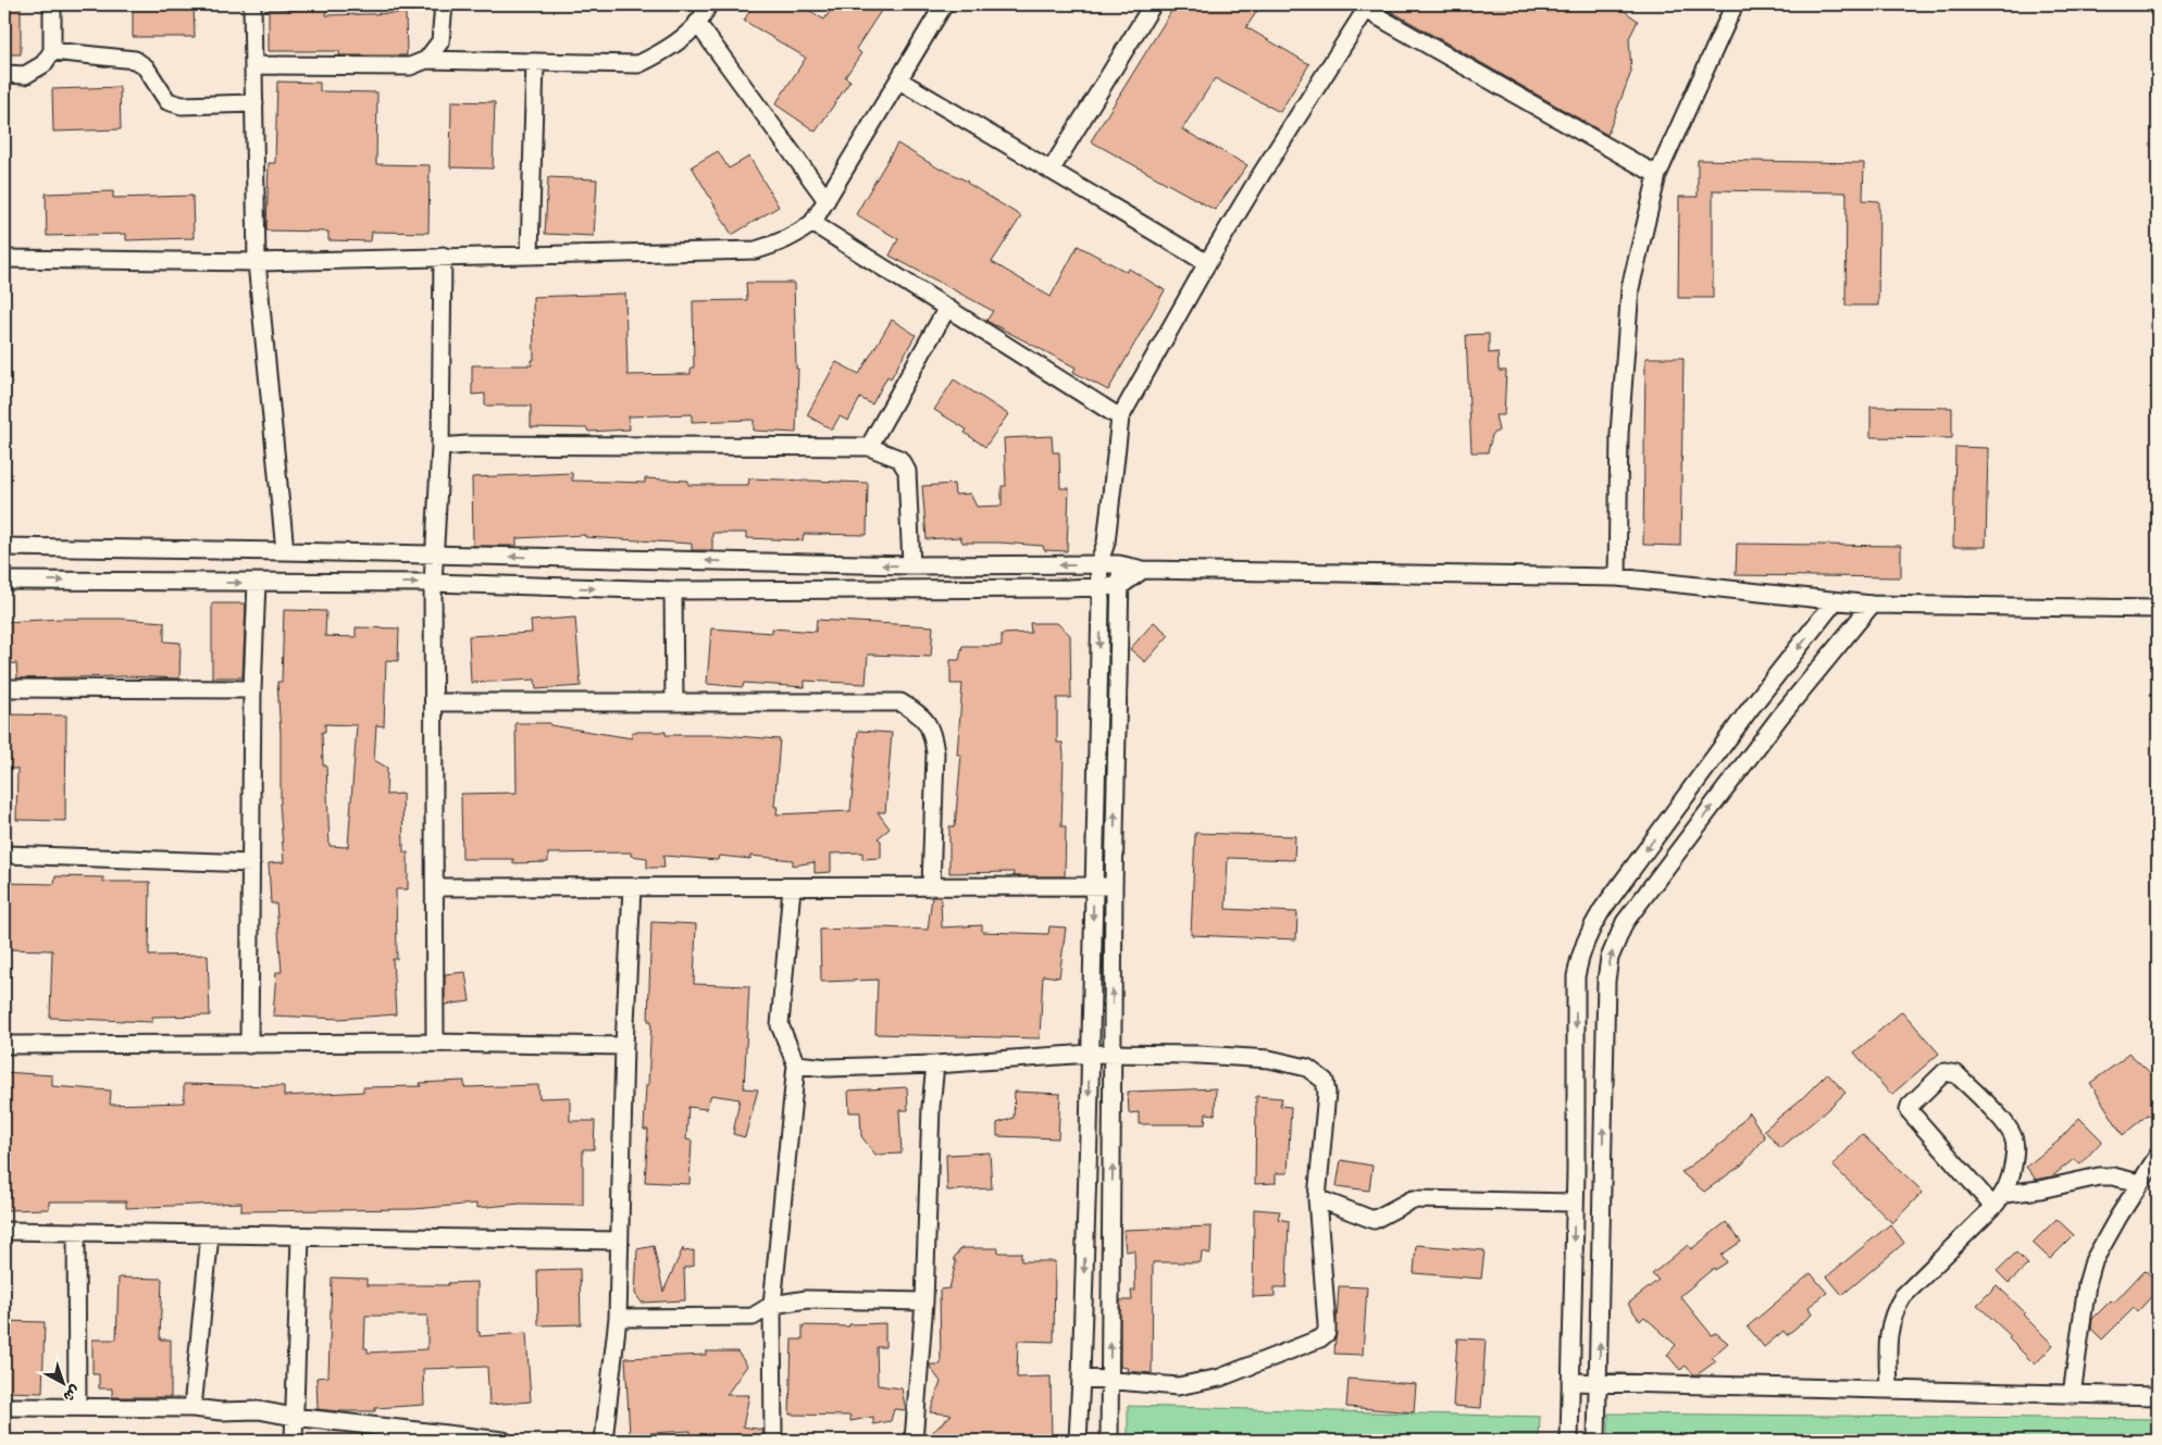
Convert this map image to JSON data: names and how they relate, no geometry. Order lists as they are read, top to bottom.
{
  "north": "bottom right"
}
